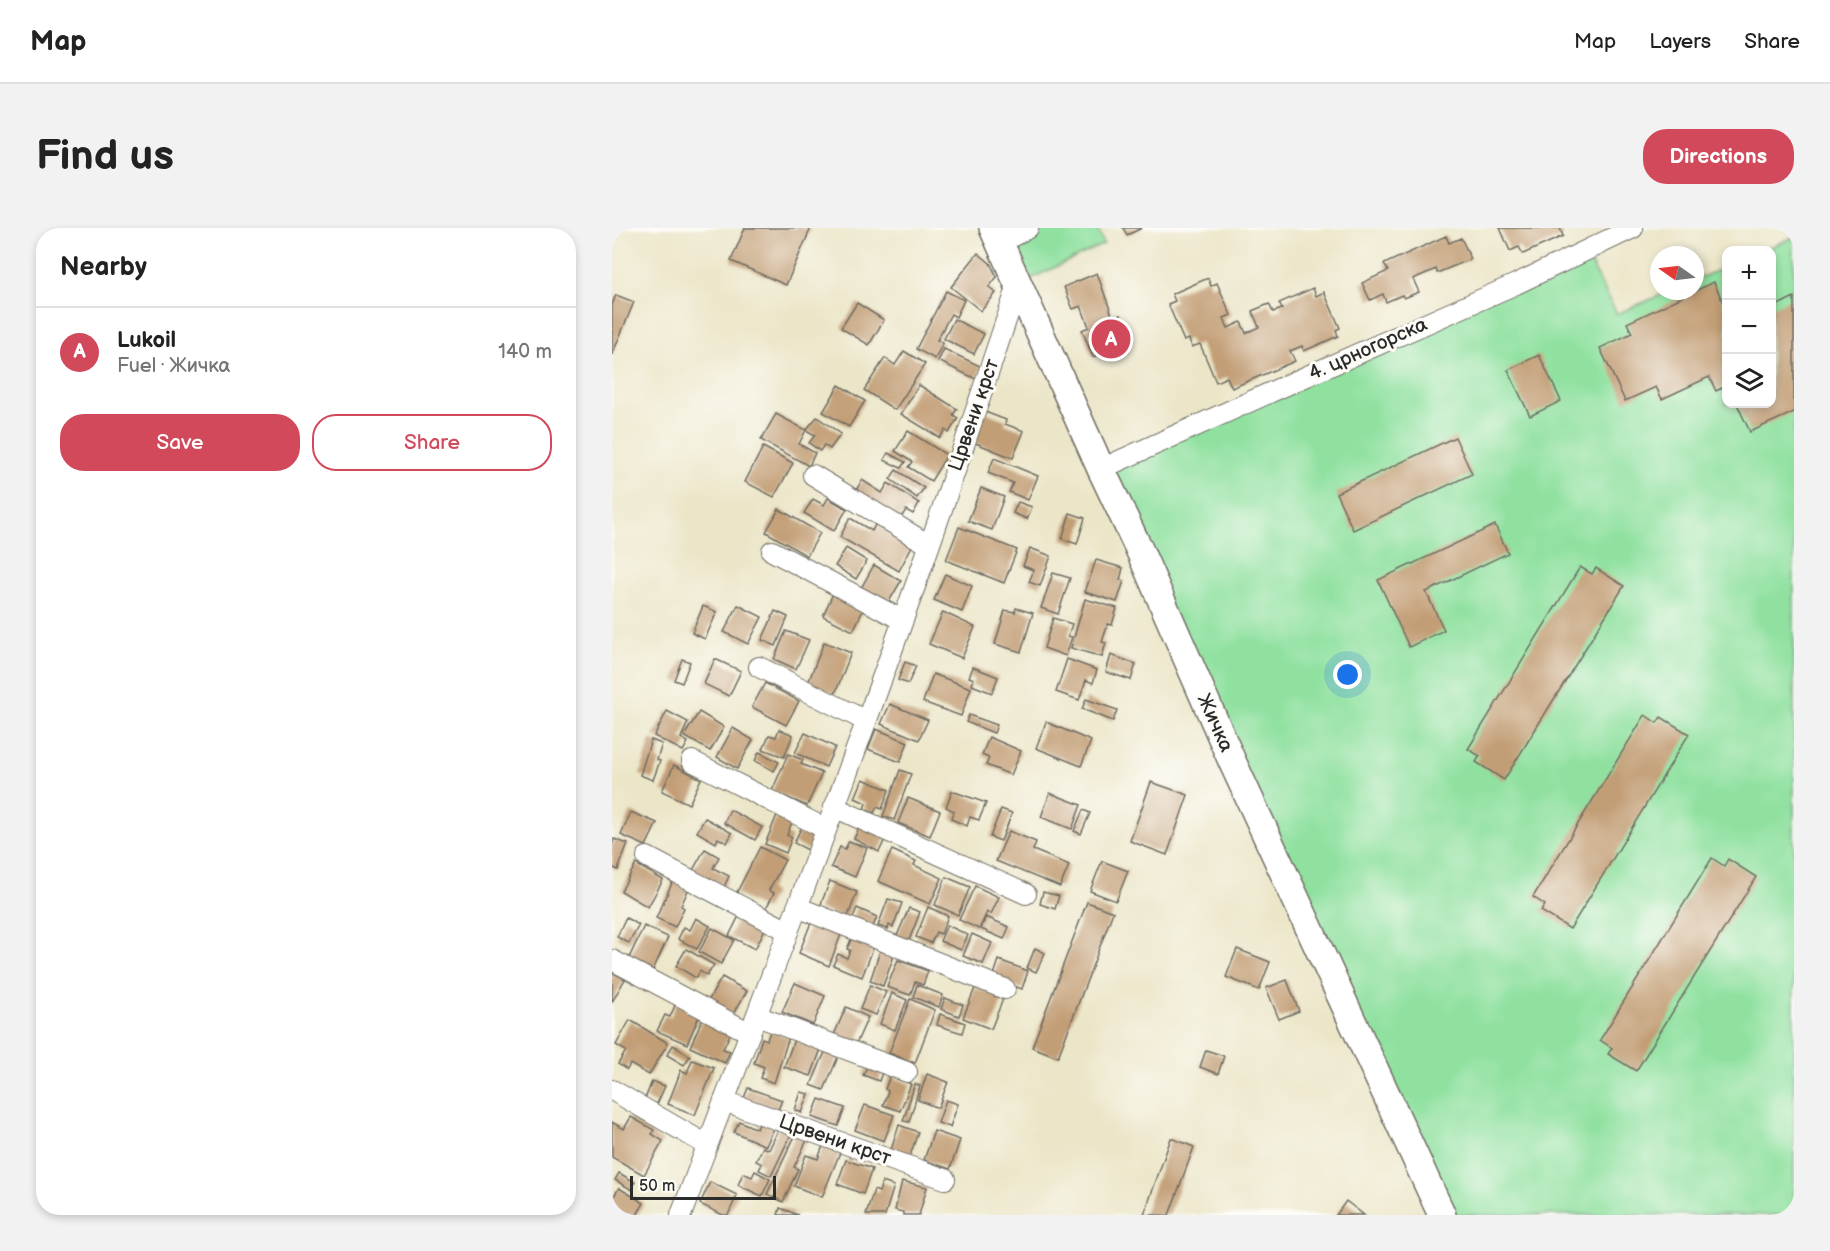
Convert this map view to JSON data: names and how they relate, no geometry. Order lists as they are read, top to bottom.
{
  "streets": {
    "main road": ["Жичка"],
    "street": ["4. црногорска", "Црвени крст"]
  },
  "crossings": [
    ["4. црногорска", "Жичка"],
    ["Црвени крст", "Жичка"]
  ],
  "scale_bar": "50 m",
  "north": "left",
  "page": {
    "header": "Map",
    "nav": ["Map", "Layers", "Share"],
    "buttons": [
      "Directions",
      ["Save", "Share"]
    ],
    "title": "Find us",
    "heading": "Nearby",
    "map_buttons": ["+", "−"],
    "list": [
      {
        "mark": "A",
        "name": "Lukoil",
        "note": "Fuel · Жичка",
        "value": "140 m"
      }
    ],
    "pins": "A",
    "scale": "50 m"
  }
}
